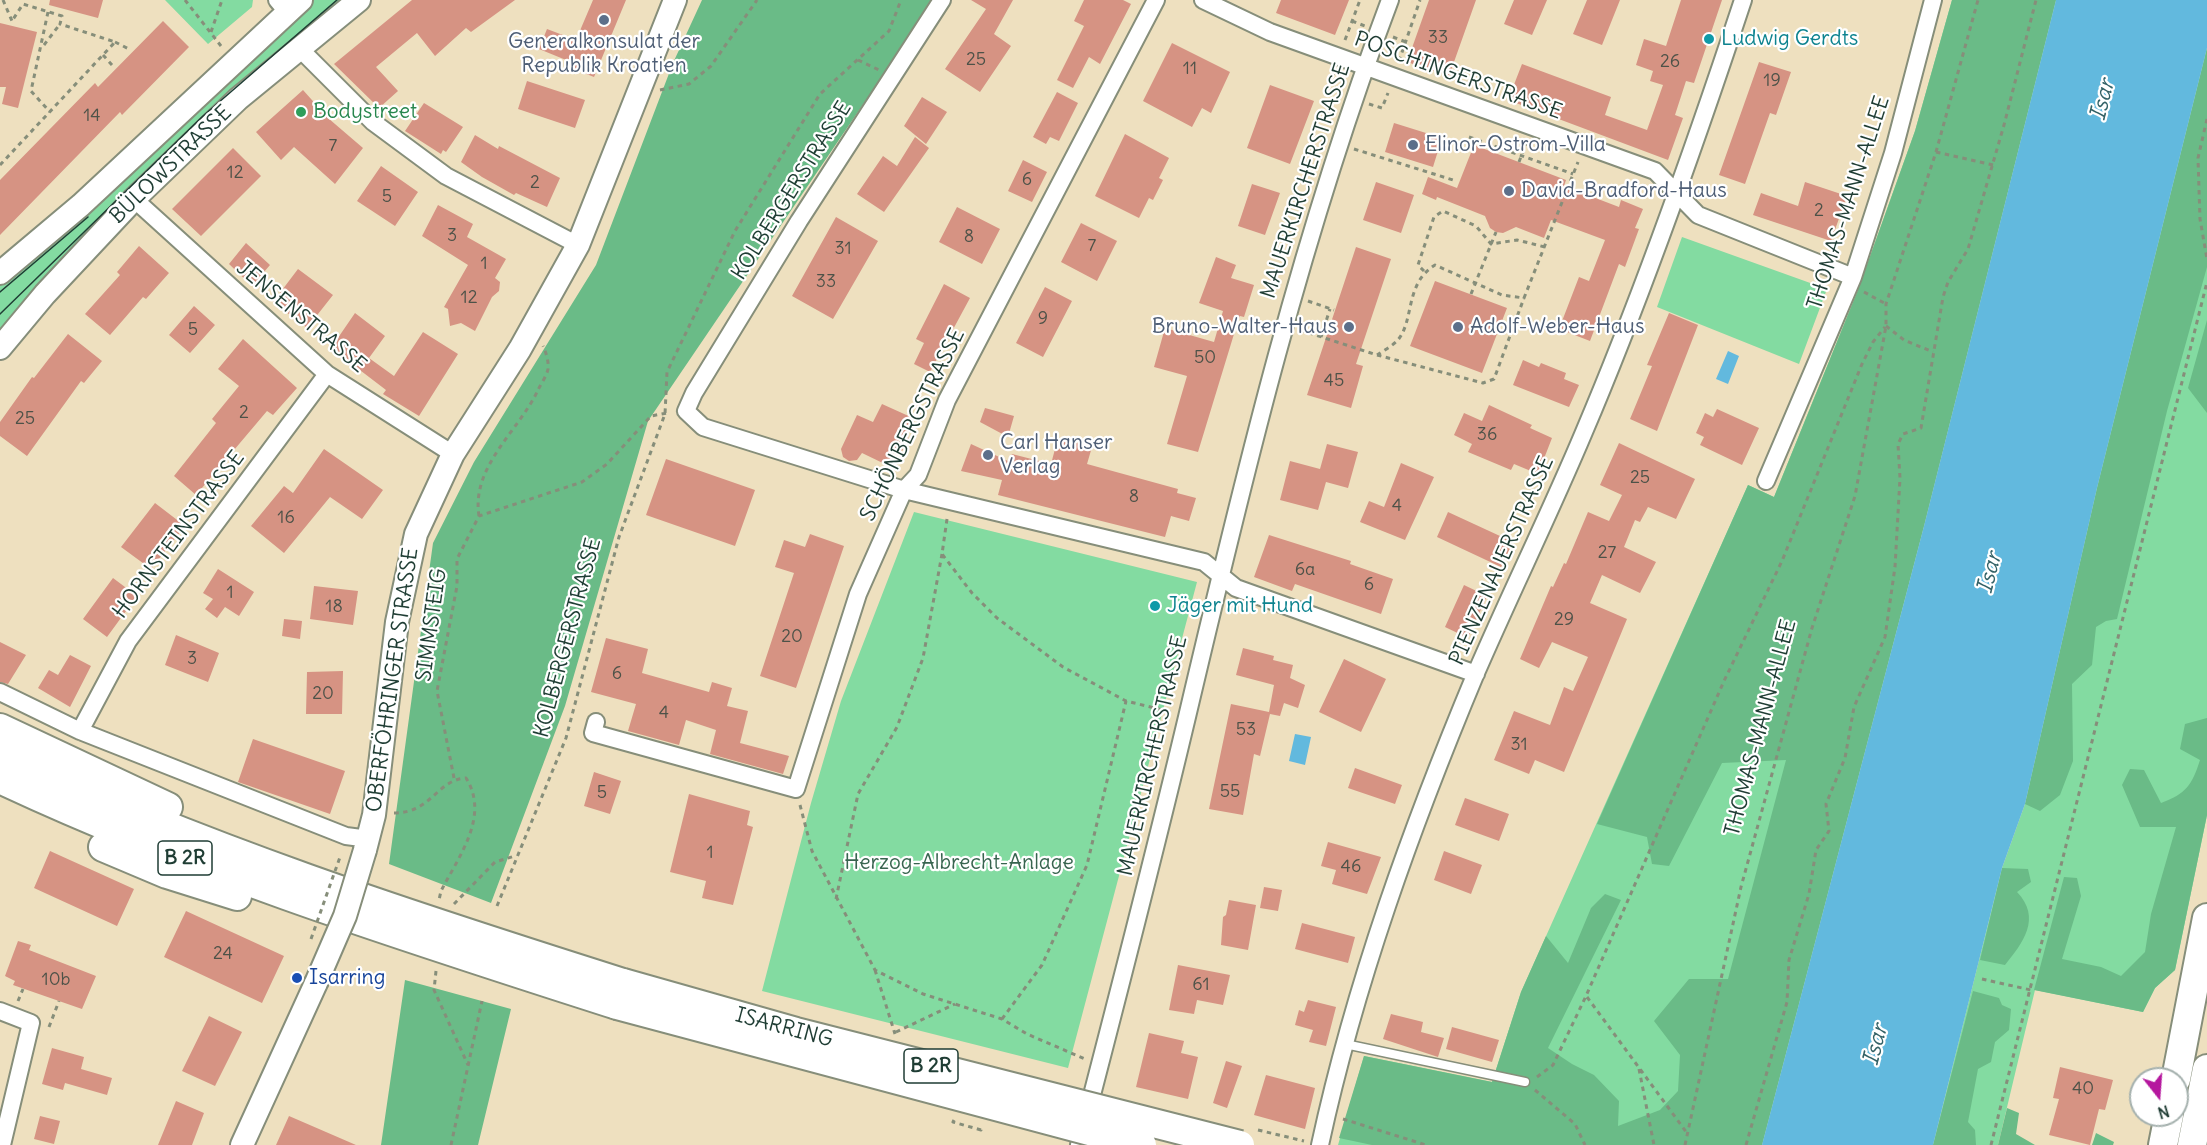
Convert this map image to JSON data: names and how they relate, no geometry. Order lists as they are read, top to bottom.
{
  "streets": {
    "highway": ["B 2R", "ISARRING"],
    "main road": ["BÜLOWSTRASSE", "OBERFÖHRINGER STRASSE"],
    "street": [
      "POSCHINGERSTRASSE",
      "MAUERKIRCHERSTRASSE",
      "KOLBERGERSTRASSE",
      "THOMAS-MANN-ALLEE",
      "JENSENSTRASSE",
      "SCHÖNBERGSTRASSE",
      "HORNSTEINSTRASSE",
      "PIENZENAUERSTRASSE"
    ],
    "path": ["SIMMSTEIG"]
  },
  "crossings": [
    ["POSCHINGERSTRASSE", "MAUERKIRCHERSTRASSE"],
    ["POSCHINGERSTRASSE", "THOMAS-MANN-ALLEE"],
    ["POSCHINGERSTRASSE", "PIENZENAUERSTRASSE"],
    ["BÜLOWSTRASSE", "JENSENSTRASSE"],
    ["JENSENSTRASSE", "HORNSTEINSTRASSE"],
    ["JENSENSTRASSE", "OBERFÖHRINGER STRASSE"]
  ],
  "water": ["Isar"],
  "parks": ["Herzog-Albrecht-Anlage"],
  "places": [
    "Generalkonsulat der Republik Kroatien",
    "Ludwig Gerdts",
    "Bodystreet",
    "Elinor-Ostrom-Villa",
    "David-Bradford-Haus",
    "Bruno-Walter-Haus",
    "Adolf-Weber-Haus",
    "Carl Hanser Verlag",
    "Jäger mit Hund",
    "Isarring"
  ],
  "house_numbers": [
    "33",
    "25",
    "26",
    "11",
    "19",
    "14",
    "7",
    "12",
    "6",
    "2",
    "5",
    "2",
    "3",
    "8",
    "7",
    "31",
    "1",
    "33",
    "12",
    "9",
    "5",
    "50",
    "45",
    "2",
    "25",
    "36",
    "25",
    "8",
    "4",
    "16",
    "27",
    "6a",
    "6",
    "1",
    "18",
    "29",
    "20",
    "3",
    "6",
    "20",
    "4",
    "53",
    "31",
    "55",
    "5",
    "1",
    "46",
    "24",
    "10b",
    "61",
    "40"
  ],
  "north": "bottom"
}
